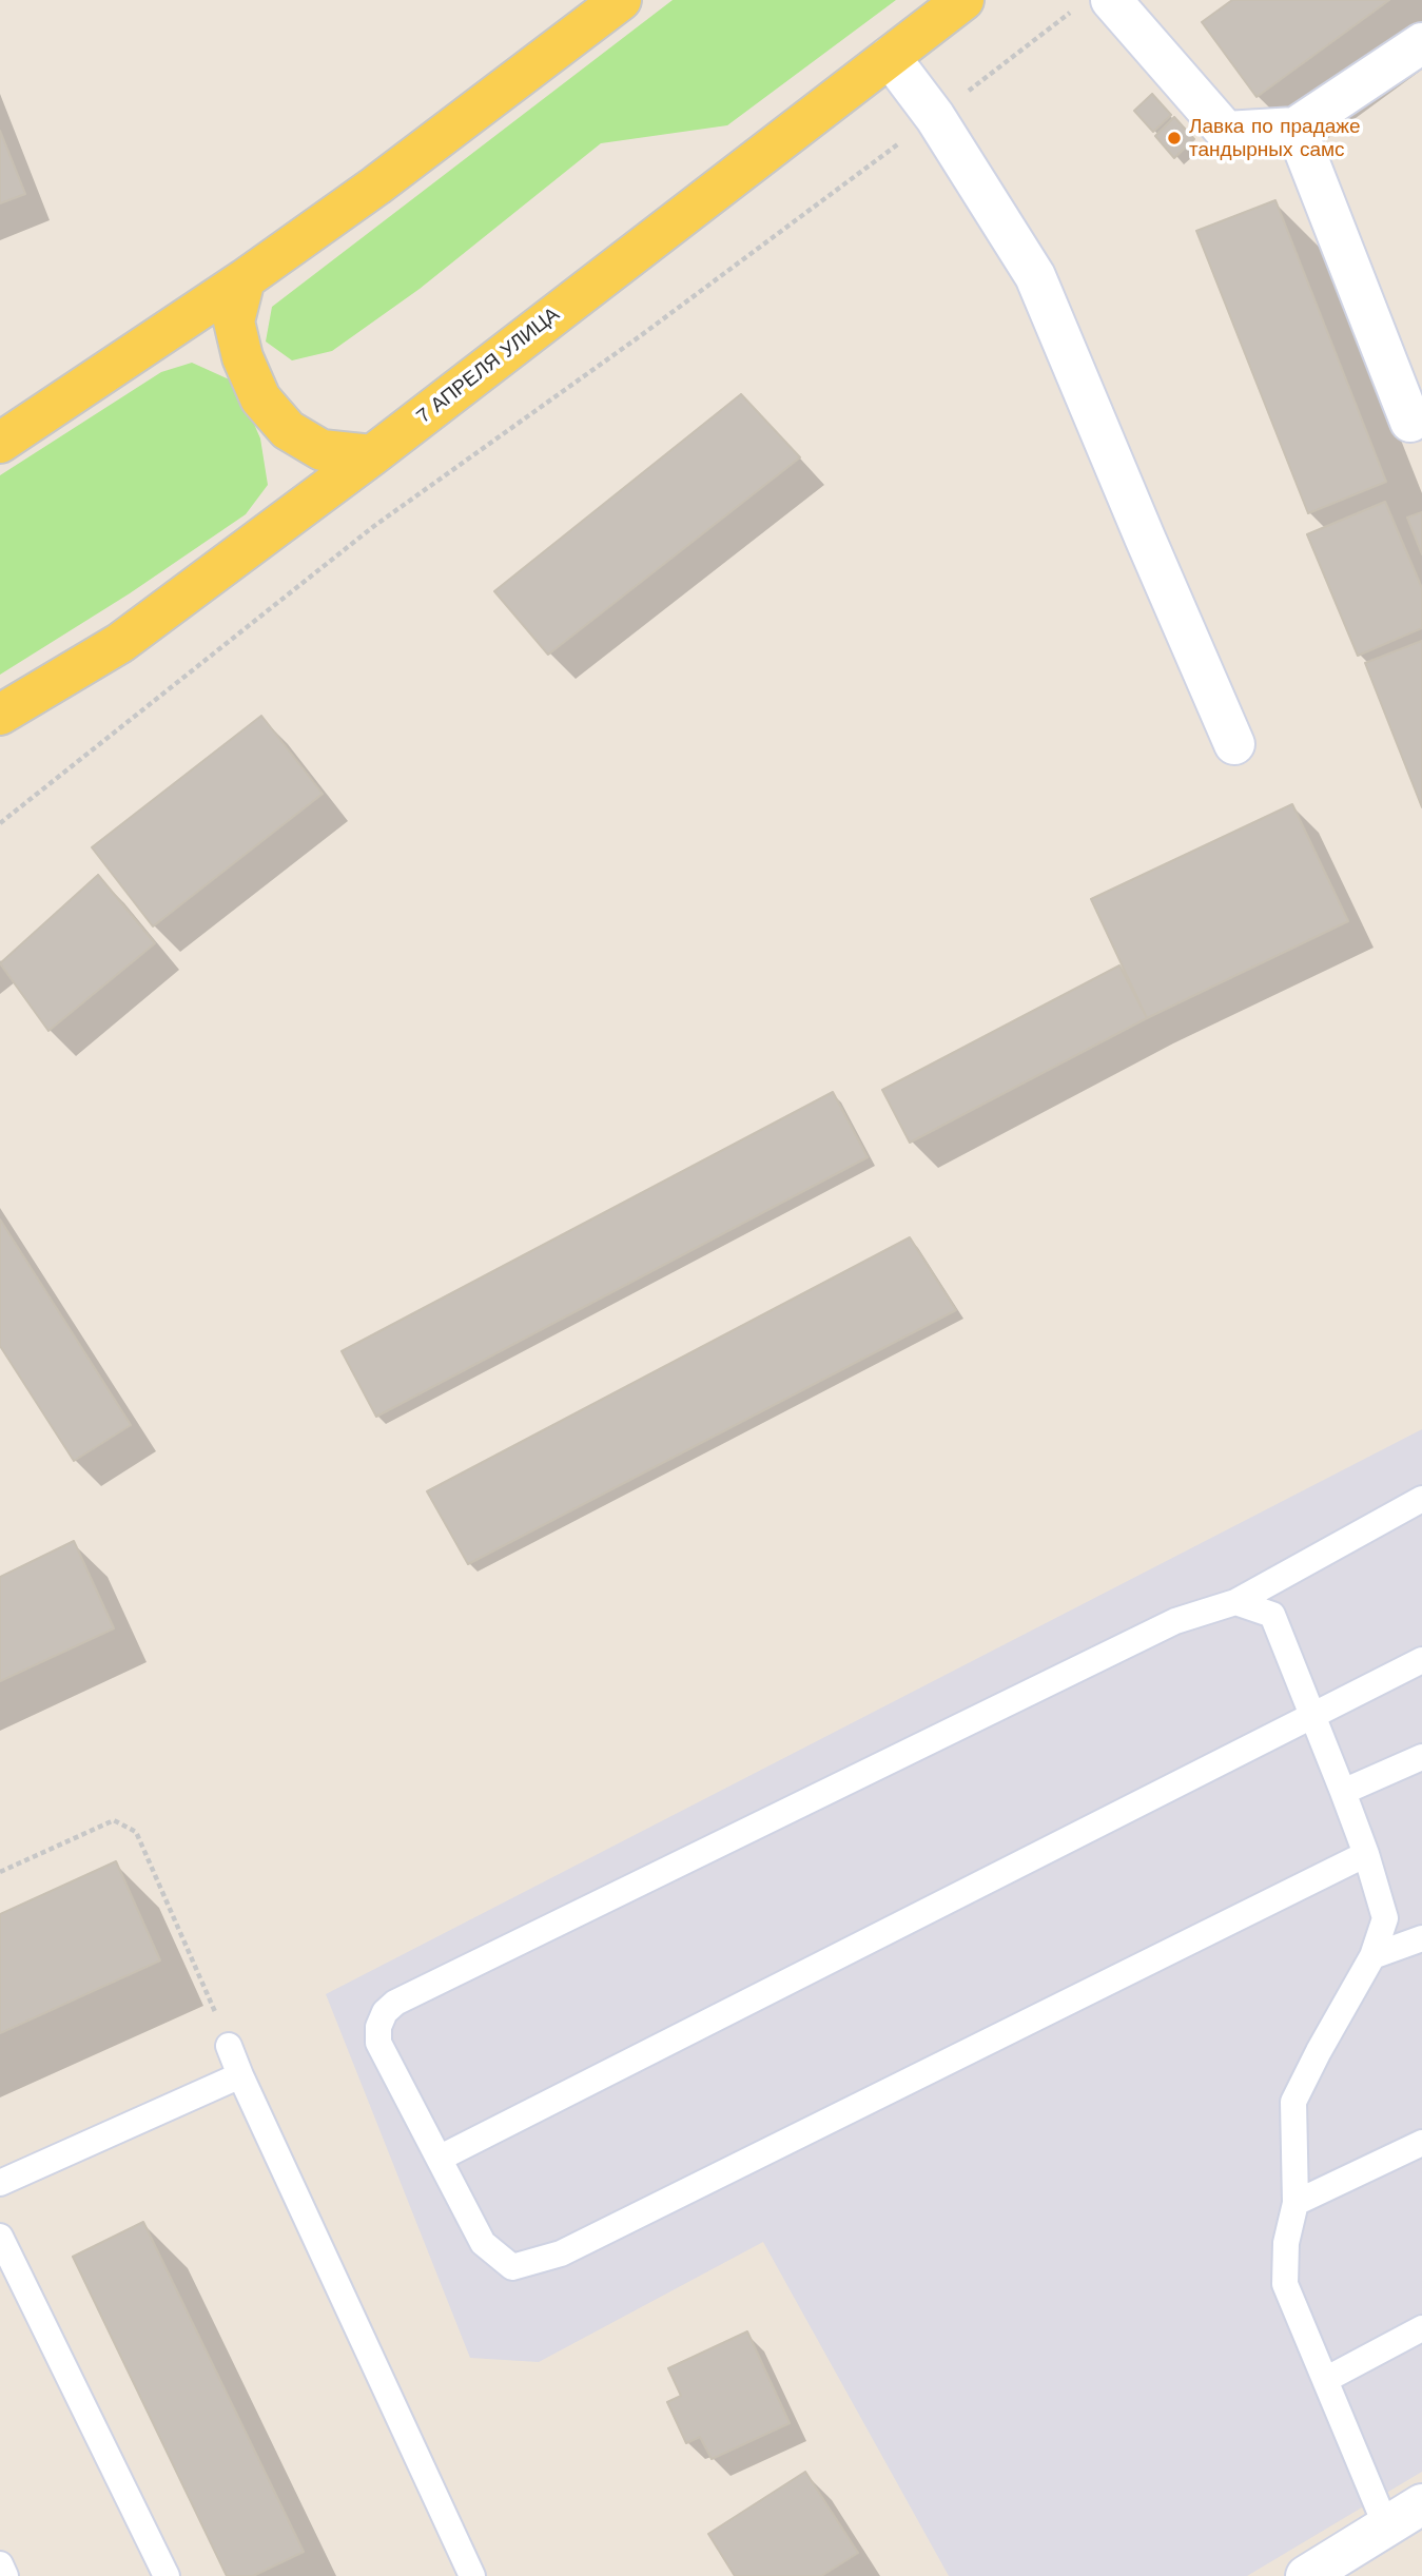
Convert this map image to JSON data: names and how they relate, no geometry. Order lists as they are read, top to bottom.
{
  "streets": {
    "main road": ["7 АПРЕЛЯ УЛИЦА"]
  },
  "places": ["Лавка по прадаже тандырных самс"]
}
